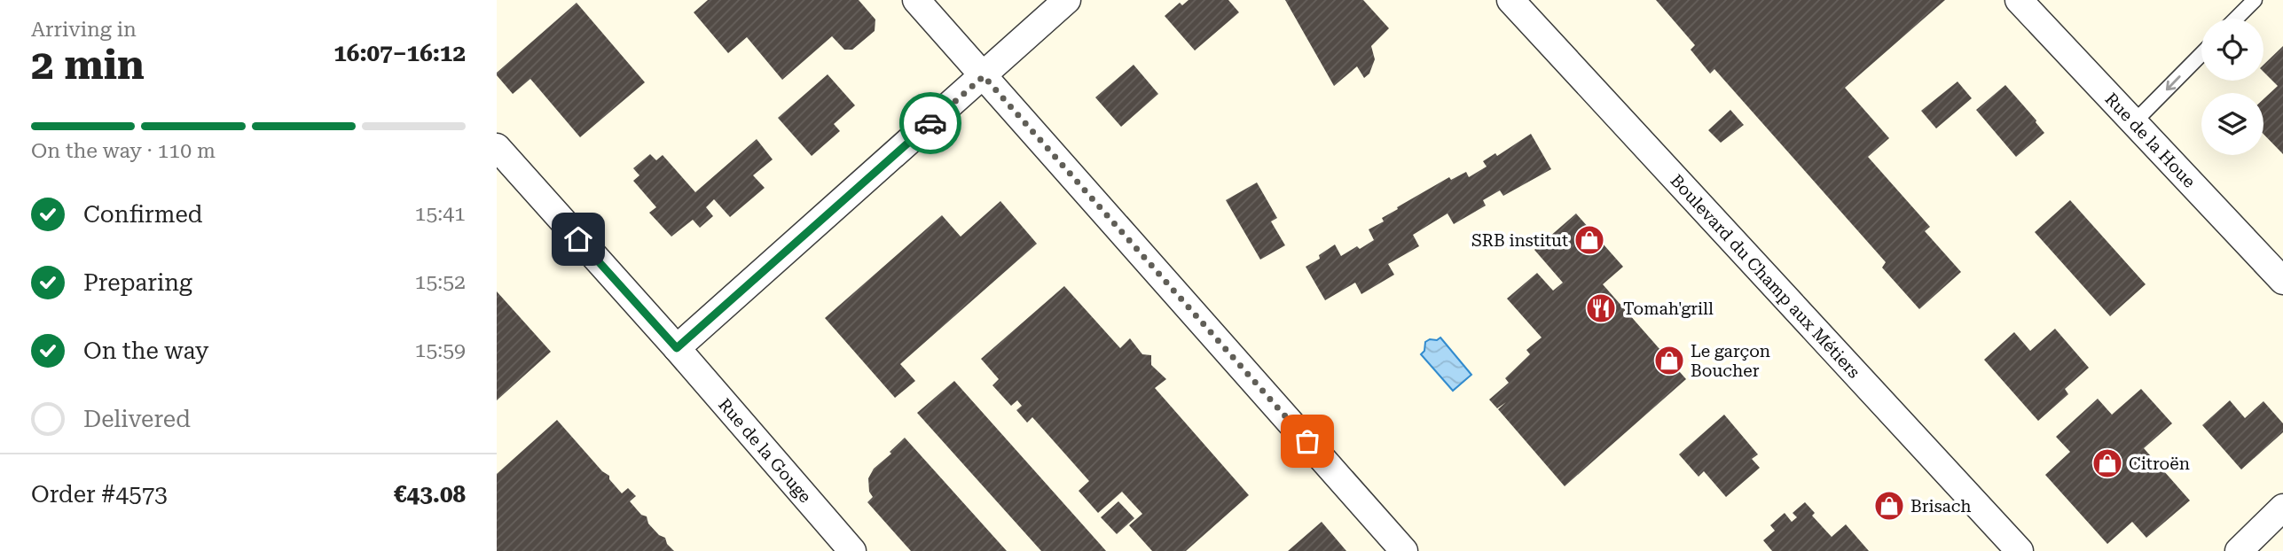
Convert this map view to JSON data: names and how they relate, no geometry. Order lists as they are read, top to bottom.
{
  "streets": {
    "street": ["Rue de la Houe", "Boulevard du Champ aux Métiers", "Rue de la Gouge"]
  },
  "places": {
    "shop": [
      "SRB institut",
      "Le garçon Boucher",
      "Citroën",
      "Brisach"
    ],
    "restaurant": ["Tomah'grill"]
  },
  "page": {
    "heading": ["2 min", "Arriving in", "16:07–16:12"],
    "panel": ["Order #4573", "€43.08"],
    "bar": "On the way · 110 m",
    "list": [
      ["Confirmed", "15:41"],
      ["Preparing", "15:52"],
      ["On the way", "15:59"],
      "Delivered"
    ]
  }
}
